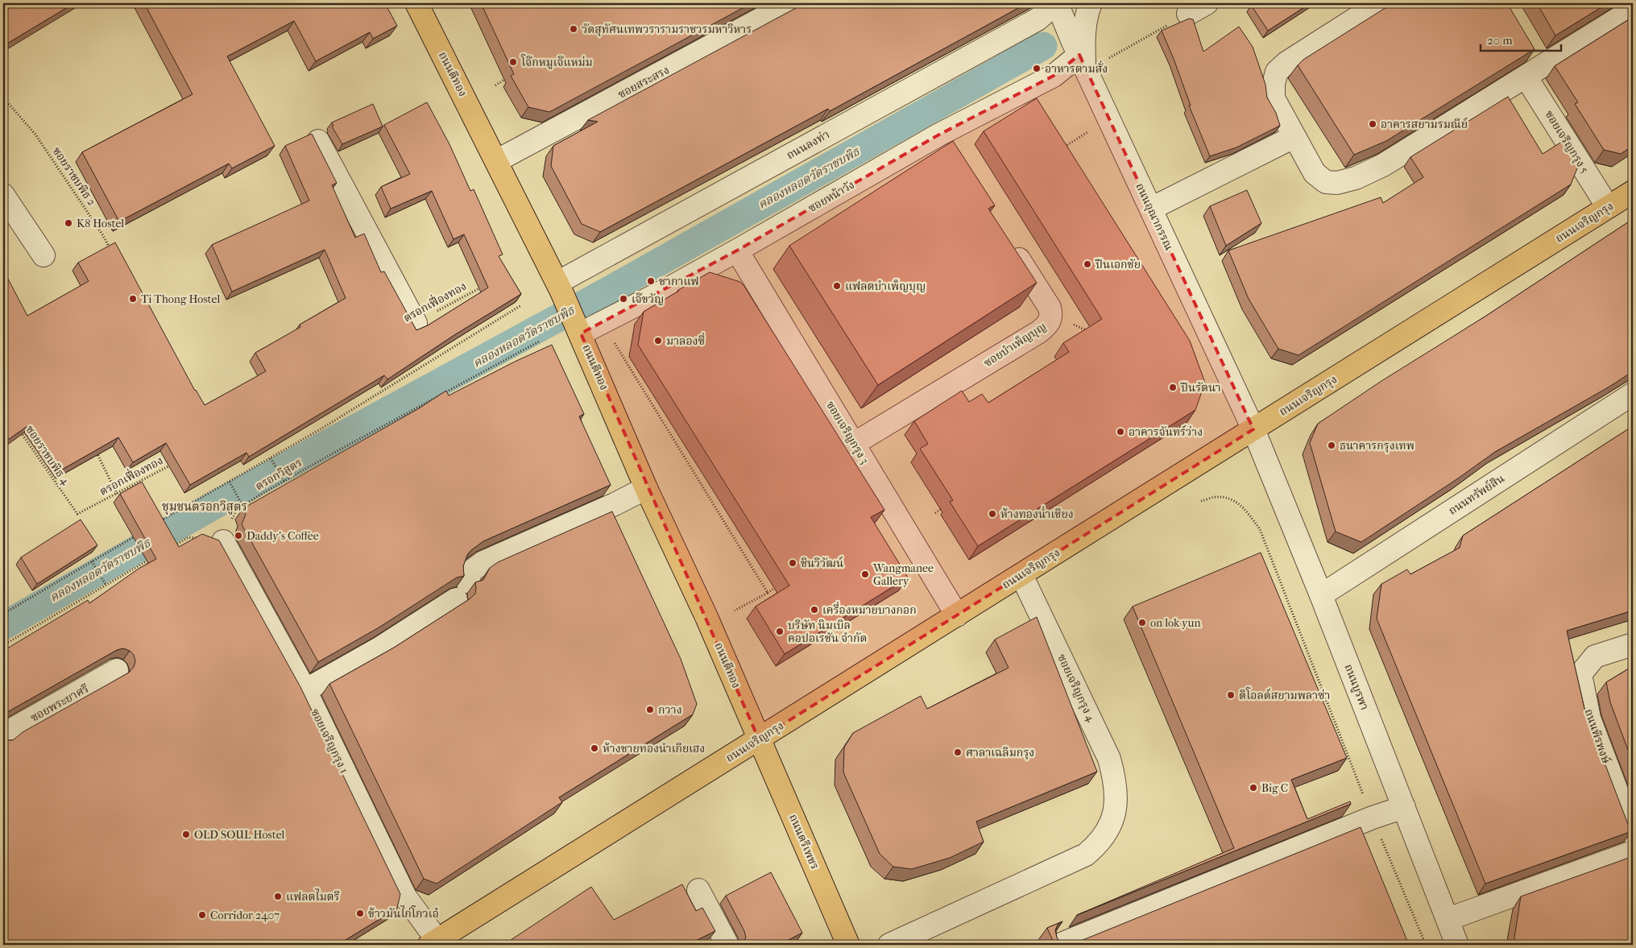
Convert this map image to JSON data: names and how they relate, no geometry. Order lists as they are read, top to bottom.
{
  "streets": {
    "main road": ["ถนนตีทอง", "ถนนเจริญกรุง", "ถนนตรีเพชร"],
    "street": [
      "ซอยสระสรง",
      "ซอยเจริญกรุง 5",
      "ถนนลงท่า",
      "ซอยหน้าวัง",
      "ถนนอุณากรรณ",
      "ซอยบำเพ็ญบุญ",
      "ซอยเจริญกรุง 3",
      "ถนนทรัพย์สิน",
      "ถนนบูรพา",
      "ซอยเจริญกรุง 4",
      "ซอยพระยาศรี",
      "ถนนพีรพงษ์",
      "ซอยเจริญกรุง 1"
    ],
    "path": [
      "ซอยราชบพิธ 2",
      "ตรอกเฟื่องทอง",
      "ซอยราชบพิธ 4",
      "ตรอกวิสูตร"
    ]
  },
  "crossings": [
    ["ถนนตีทอง", "ซอยสระสรง"],
    ["ถนนตีทอง", "ถนนลงท่า"],
    ["ถนนตีทอง", "ซอยหน้าวัง"],
    ["ถนนตีทอง", "ถนนเจริญกรุง"],
    ["ถนนตีทอง", "ถนนตรีเพชร"],
    ["ซอยเจริญกรุง 5", "ถนนเจริญกรุง"],
    ["ถนนลงท่า", "ถนนอุณากรรณ"],
    ["ซอยหน้าวัง", "ถนนอุณากรรณ"],
    ["ซอยหน้าวัง", "ซอยเจริญกรุง 3"],
    ["ถนนอุณากรรณ", "ถนนเจริญกรุง"],
    ["ถนนอุณากรรณ", "ถนนบูรพา"],
    ["ถนนเจริญกรุง", "ซอยเจริญกรุง 3"],
    ["ถนนเจริญกรุง", "ถนนบูรพา"],
    ["ถนนเจริญกรุง", "ซอยเจริญกรุง 4"],
    ["ถนนเจริญกรุง", "ซอยเจริญกรุง 1"],
    ["ถนนเจริญกรุง", "ถนนตรีเพชร"],
    ["ตรอกเฟื่องทอง", "ซอยราชบพิธ 4"],
    ["ซอยบำเพ็ญบุญ", "ซอยเจริญกรุง 3"],
    ["ตรอกวิสูตร", "ซอยเจริญกรุง 1"],
    ["ถนนทรัพย์สิน", "ถนนบูรพา"]
  ],
  "districts": ["ชุมชนตรอกวิสูตร"],
  "water": ["คลองหลอดวัดราชบพิธ"],
  "places": [
    "วัดสุทัศนเทพวรารามราชวรมหาวิหาร",
    "โจ๊กหมูเจ๊แหม่ม",
    "อาหารตามสั่ง",
    "อาคารสยามรมณีย์",
    "K8 Hostel",
    "ปืนเอกชัย",
    "ชากาแฟ",
    "แฟลตบำเพ็ญบุญ",
    "Ti Thong Hostel",
    "เจ๊ขวัญ",
    "มาลองซี่",
    "ปืนรัตนา",
    "อาคารจันทร์ว่าง",
    "ธนาคารกรุงเทพ",
    "ห้างทองน่ำเชียง",
    "Daddy's Coffee",
    "ชินวิวัฒน์",
    "Wangmanee Gallery",
    "เครื่องหมายบางกอก",
    "on lok yun",
    "บริษัท นิมเบิล คอปอเรชัน จำกัด",
    "ดิโอลด์สยามพลาซ่า",
    "กวาง",
    "ห้างขายทองนำเกียเฮง",
    "ศาลาเฉลิมกรุง",
    "Big C",
    "OLD SOUL Hostel",
    "แฟลตไมตรี",
    "ข้าวมันไก่โกวเอ๋",
    "Corridor 2407"
  ],
  "scale_bar": "20 m"
}
